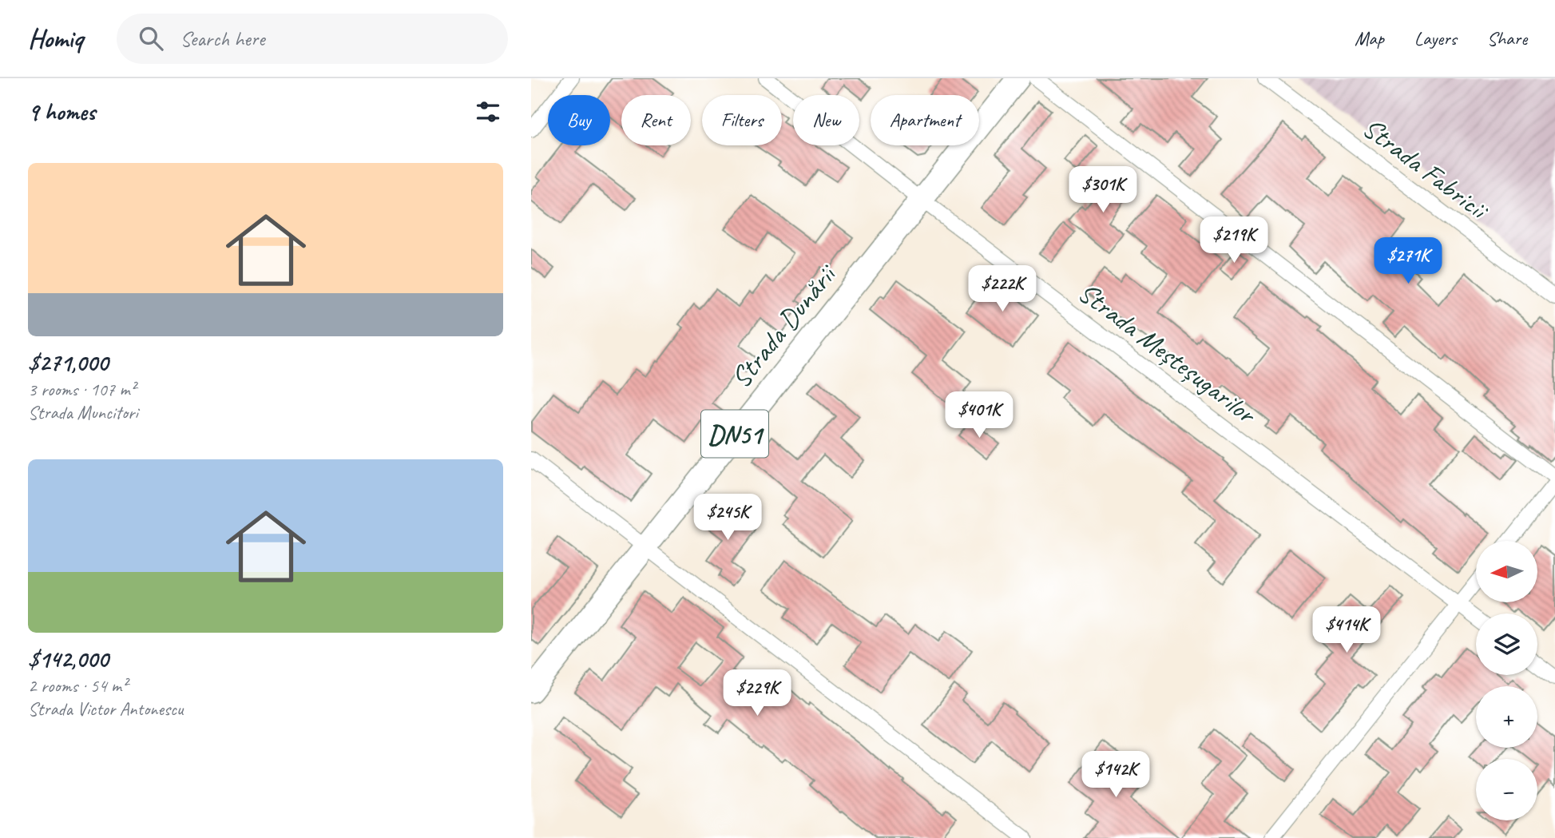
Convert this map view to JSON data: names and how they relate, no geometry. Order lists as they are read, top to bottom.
{
  "streets": {
    "main road": ["Strada Dunării", "DN51"],
    "street": ["Strada Fabricii", "Strada Meșteșugarilor"]
  },
  "crossings": [
    ["Strada Dunării", "Strada Meșteșugarilor"]
  ],
  "north": "left",
  "page": {
    "header": "Homiq",
    "search": "Search here",
    "nav": ["Map", "Layers", "Share"],
    "heading": "9 homes",
    "chip": [
      "Buy",
      "Rent",
      "Filters",
      "New",
      "Apartment"
    ],
    "list": [
      {
        "name": "$271,000",
        "note": "3 rooms · 107 m² · Strada Muncitori"
      },
      {
        "name": "$142,000",
        "note": "2 rooms · 54 m² · Strada Victor Antonescu"
      }
    ],
    "price": [
      "$301K",
      "$219K",
      "$271K",
      "$222K",
      "$401K",
      "$245K",
      "$414K",
      "$229K",
      "$142K"
    ],
    "map_buttons": ["+", "−"]
  }
}
